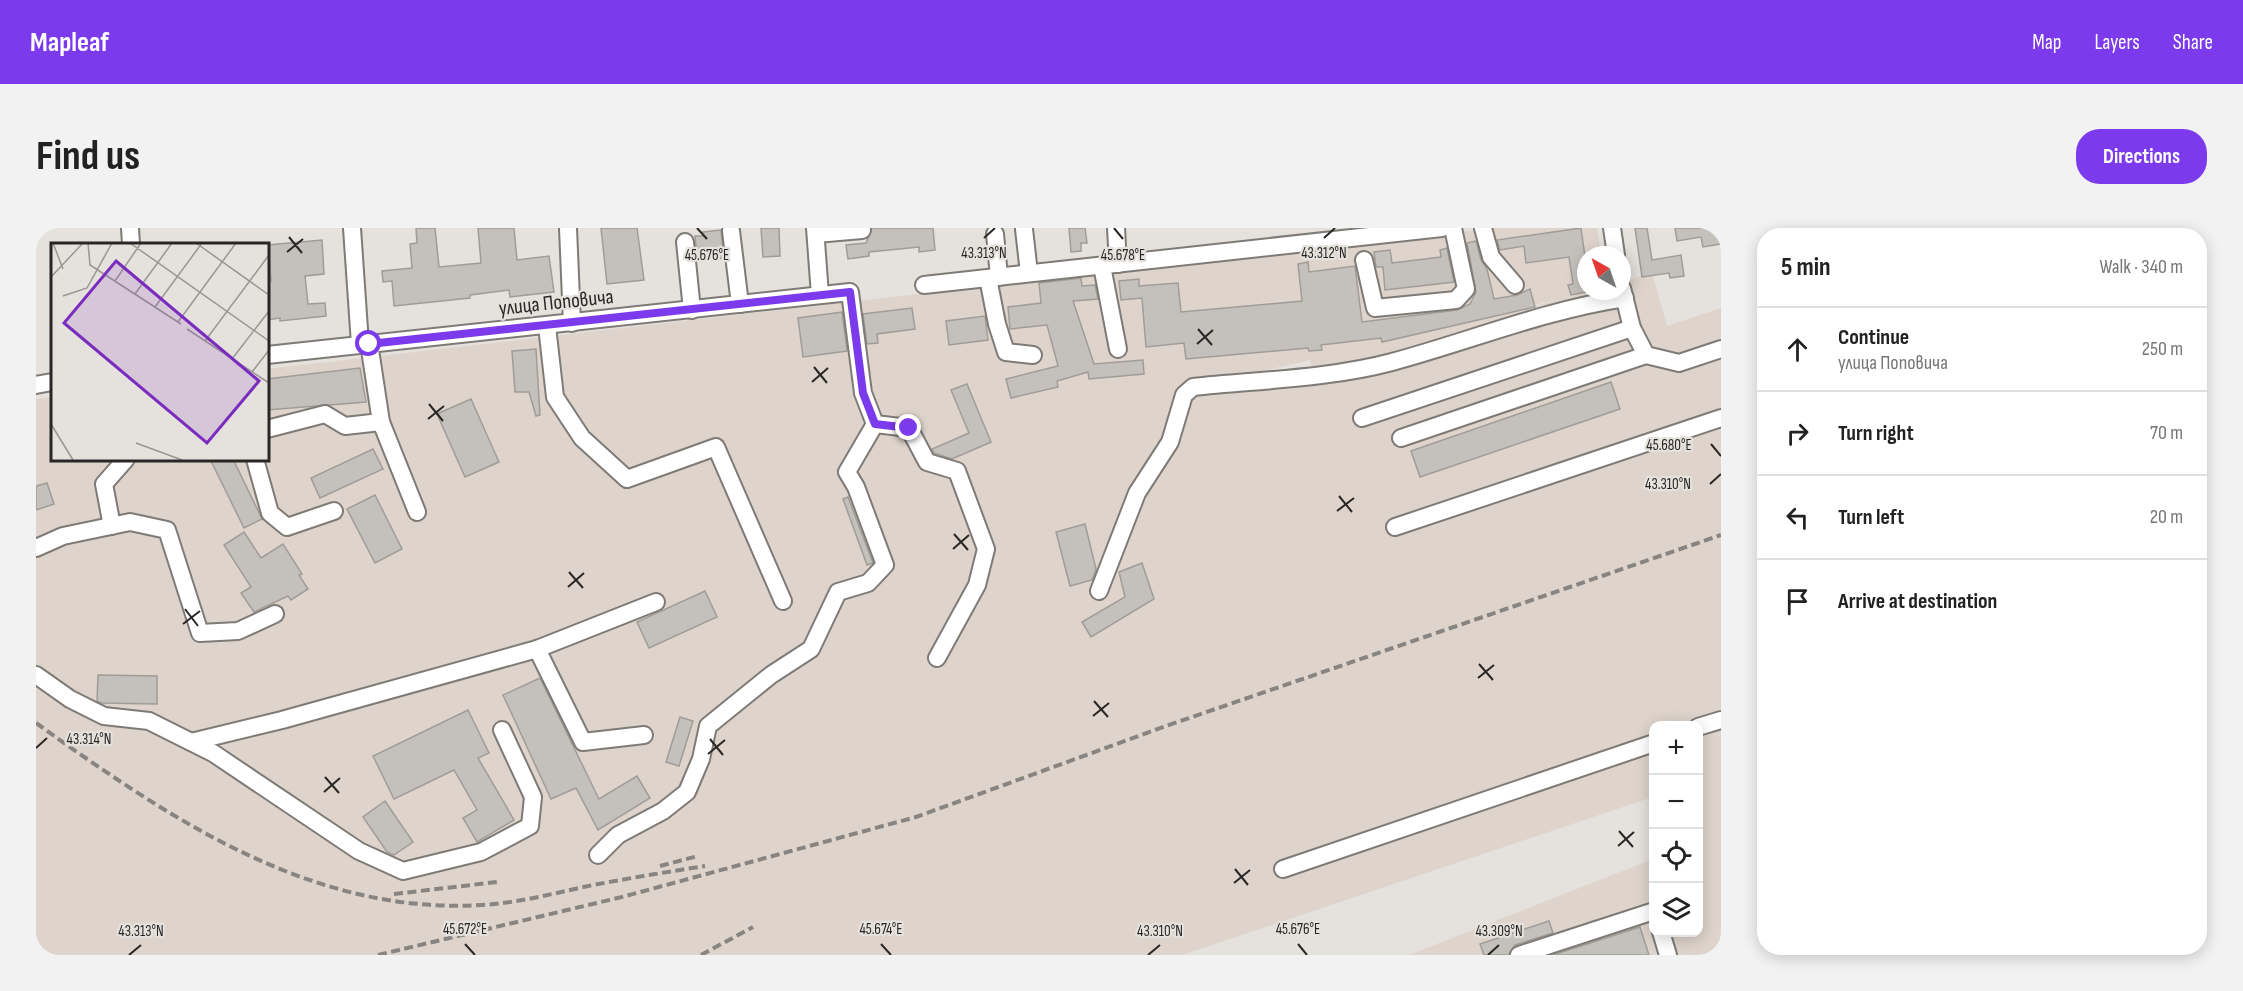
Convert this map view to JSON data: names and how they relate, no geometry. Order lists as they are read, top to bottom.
{
  "streets": {
    "street": ["улица Поповича"]
  },
  "north": "top left",
  "page": {
    "header": "Mapleaf",
    "nav": ["Map", "Layers", "Share"],
    "buttons": "Directions",
    "title": "Find us",
    "heading": ["5 min", "Walk · 340 m"],
    "list": [
      ["Continue", "улица Поповича", "250 m"],
      ["Turn right", "70 m"],
      ["Turn left", "20 m"],
      "Arrive at destination"
    ],
    "map_buttons": ["+", "−"]
  },
  "coordinates": [
    "43.313°N",
    "43.312°N",
    "45.676°E",
    "45.678°E",
    "45.680°E",
    "43.310°N",
    "43.314°N",
    "45.672°E",
    "45.674°E",
    "43.309°N"
  ]
}
